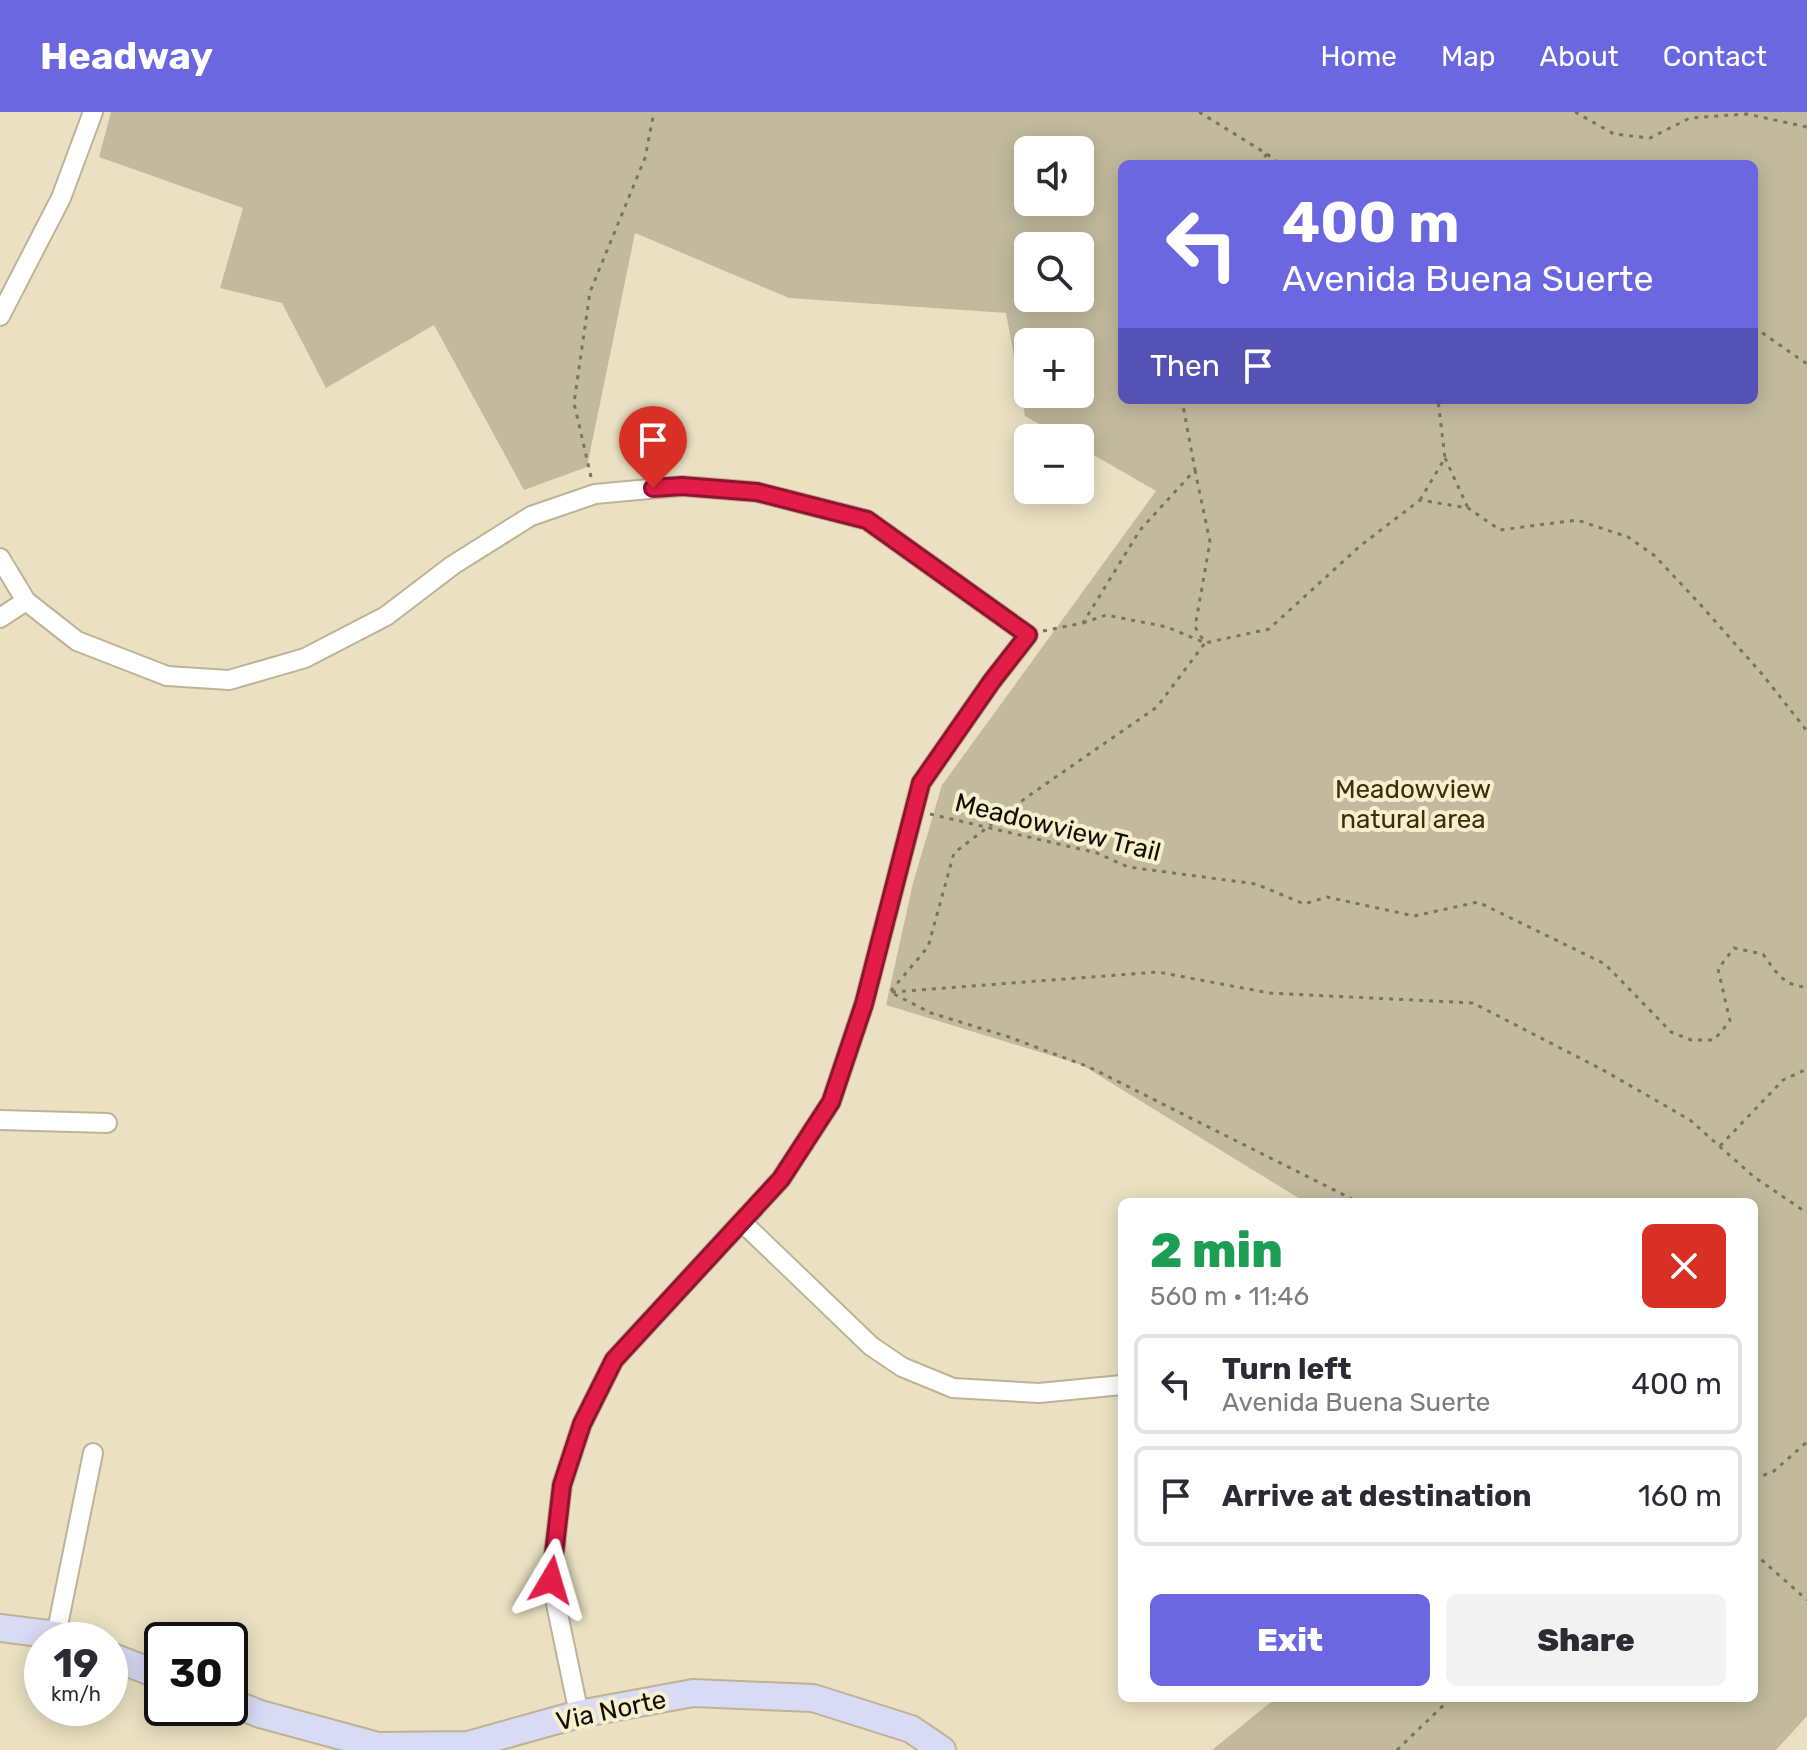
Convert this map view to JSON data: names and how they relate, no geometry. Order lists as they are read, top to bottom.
{
  "streets": {
    "street": ["Via Norte"],
    "path": ["Meadowview Trail"]
  },
  "parks": ["Meadowview natural area"],
  "page": {
    "header": "Headway",
    "nav": [
      "Home",
      "Map",
      "About",
      "Contact"
    ],
    "map_buttons": ["+", "−"],
    "turn": ["400 m", "Avenida Buena Suerte"],
    "then": "Then",
    "heading": ["2 min", "560 m · 11:46"],
    "list": [
      {
        "name": "Turn left",
        "note": "Avenida Buena Suerte",
        "value": "400 m"
      },
      {
        "name": "Arrive at destination",
        "value": "160 m"
      }
    ],
    "buttons": ["Exit", "Share"],
    "speed": "19 km/h",
    "limit": "30"
  }
}
